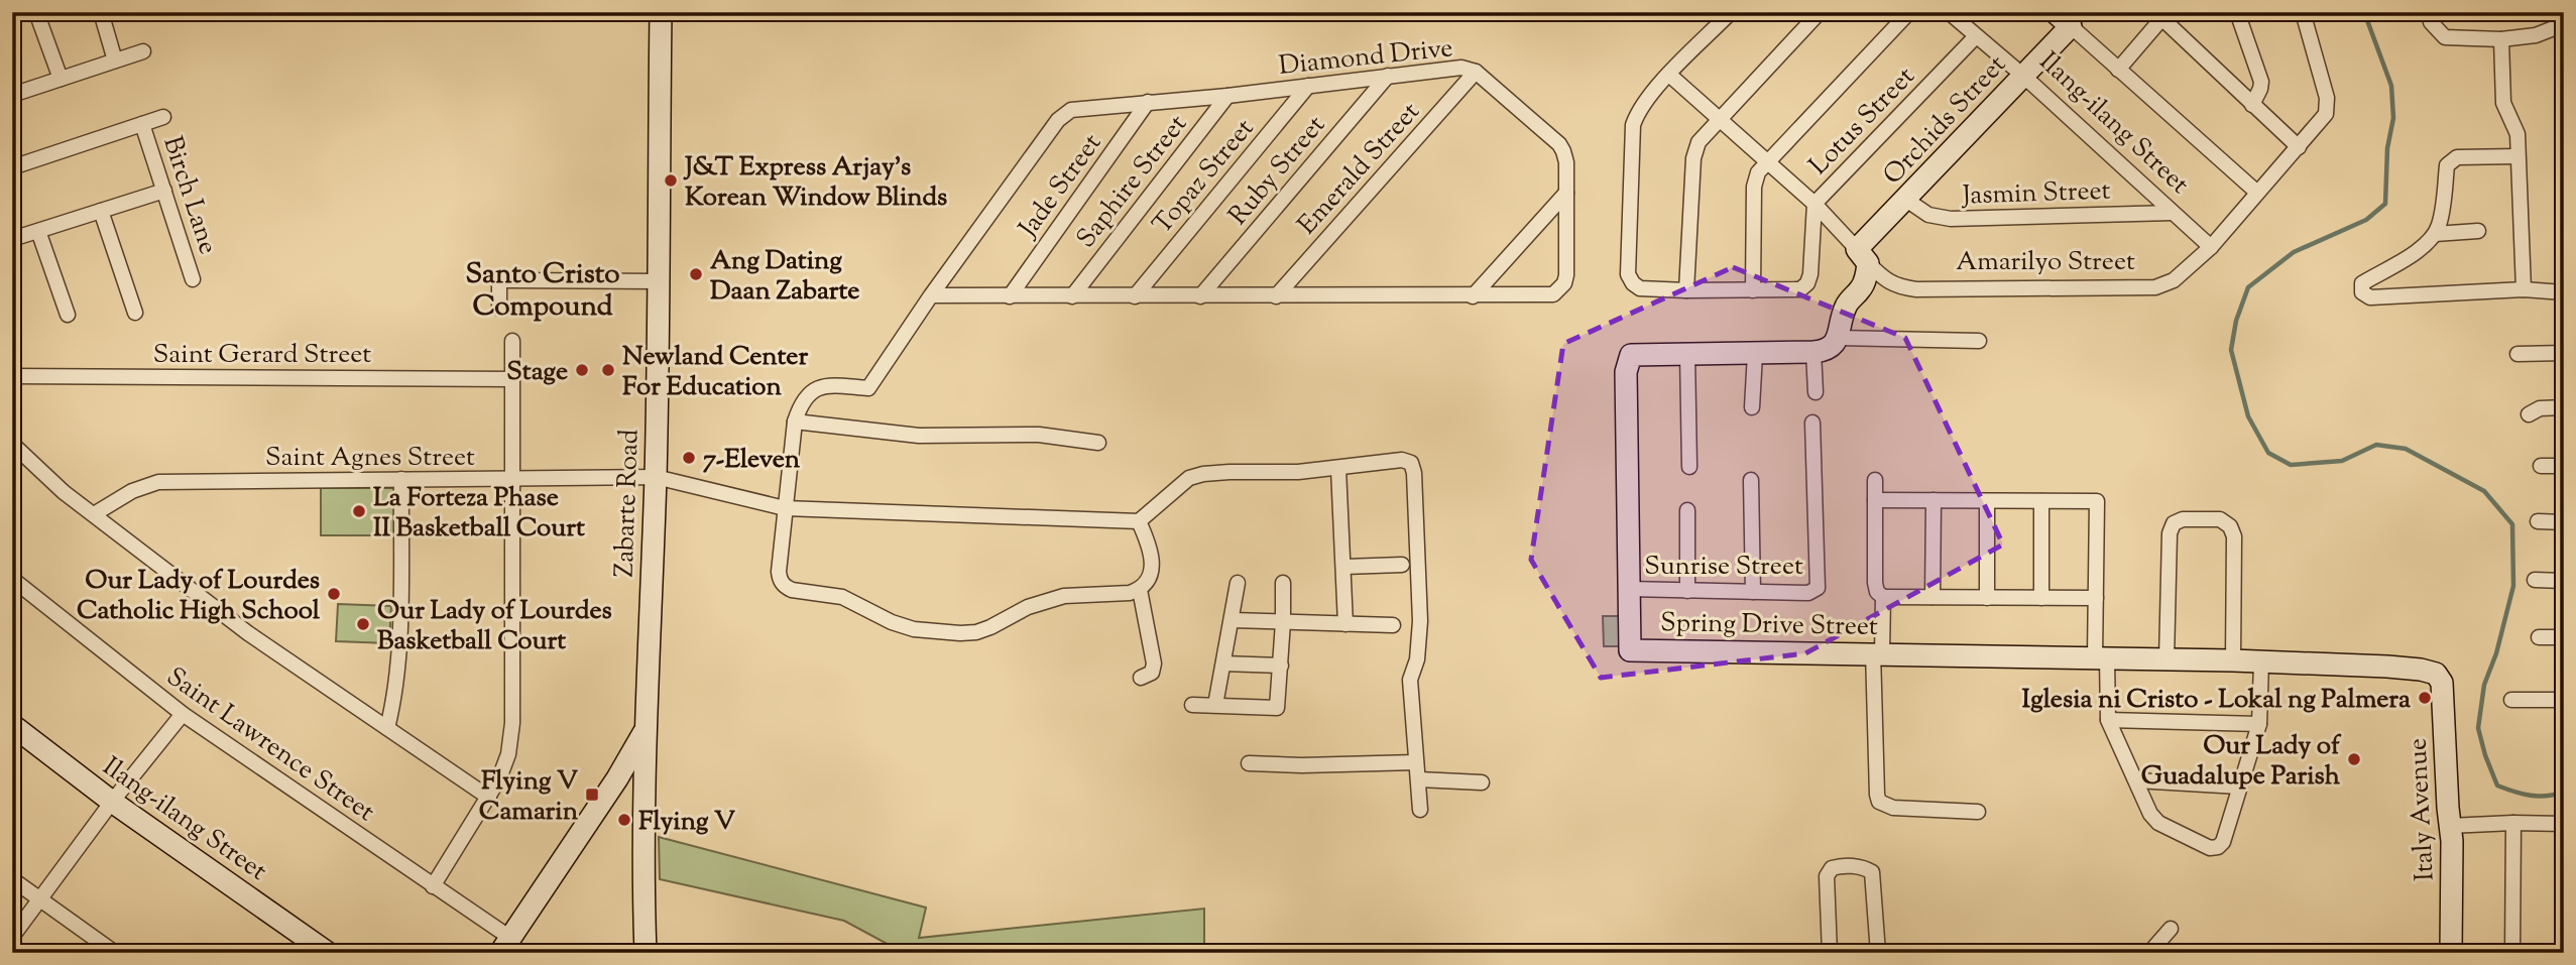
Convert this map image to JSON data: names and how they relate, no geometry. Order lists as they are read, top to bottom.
{
  "streets": {
    "street": [
      "Diamond Drive",
      "Orchids Street",
      "Lotus Street",
      "Ilang-ilang Street",
      "Emerald Street",
      "Ruby Street",
      "Topaz Street",
      "Saphire Street",
      "Jade Street",
      "Jasmin Street",
      "Birch Lane",
      "Amarilyo Street",
      "Saint Gerard Street",
      "Saint Agnes Street",
      "Zabarte Road",
      "Sunrise Street",
      "Spring Drive Street",
      "Saint Lawrence Street",
      "Italy Avenue"
    ]
  },
  "crossings": [
    ["Diamond Drive", "Emerald Street"],
    ["Diamond Drive", "Ruby Street"],
    ["Diamond Drive", "Topaz Street"],
    ["Diamond Drive", "Saphire Street"],
    ["Diamond Drive", "Jade Street"],
    ["Orchids Street", "Ilang-ilang Street"],
    ["Orchids Street", "Jasmin Street"],
    ["Orchids Street", "Amarilyo Street"],
    ["Lotus Street", "Ilang-ilang Street"],
    ["Lotus Street", "Amarilyo Street"],
    ["Ilang-ilang Street", "Jasmin Street"],
    ["Ilang-ilang Street", "Amarilyo Street"],
    ["Saint Agnes Street", "Zabarte Road"],
    ["Sunrise Street", "Spring Drive Street"],
    ["Spring Drive Street", "Italy Avenue"]
  ],
  "districts": ["Santo Cristo Compound"],
  "places": {
    "other": [
      "J&T Express Arjay's Korean Window Blinds",
      "Ang Dating Daan Zabarte",
      "Stage",
      "Newland Center For Education",
      "7-Eleven",
      "La Forteza Phase II Basketball Court",
      "Our Lady of Lourdes Catholic High School",
      "Our Lady of Lourdes Basketball Court",
      "Iglesia ni Cristo - Lokal ng Palmera",
      "Our Lady of Guadalupe Parish",
      "Flying V"
    ],
    "transit": ["Flying V Camarin"]
  }
}
